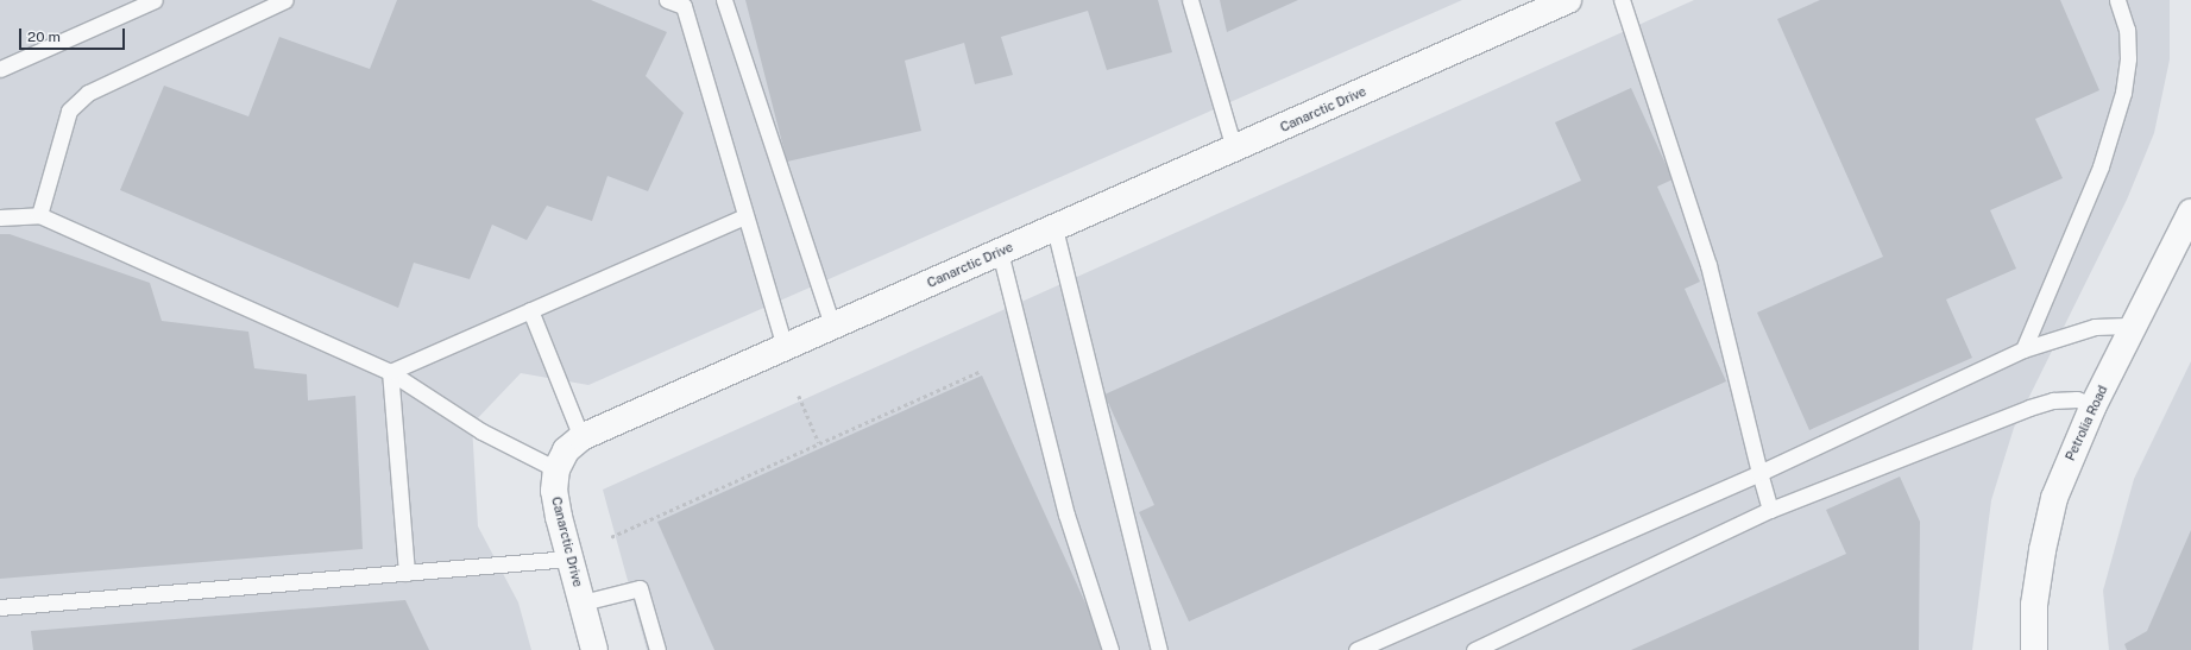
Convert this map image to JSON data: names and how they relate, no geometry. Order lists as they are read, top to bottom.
{
  "streets": {
    "street": ["Canarctic Drive", "Petrolia Road"]
  },
  "scale_bar": "20 m"
}
